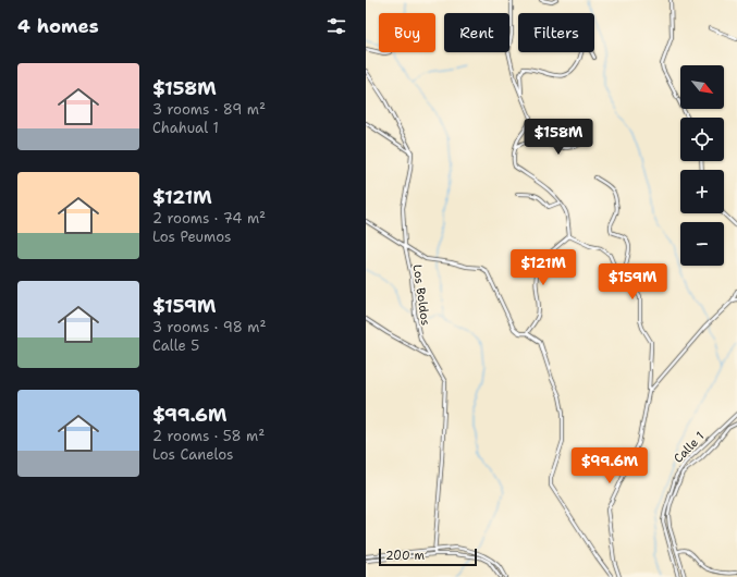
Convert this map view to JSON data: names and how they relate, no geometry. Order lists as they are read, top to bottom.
{
  "streets": {
    "street": ["Los Boldos", "Calle 1"]
  },
  "scale_bar": "200 m",
  "north": "bottom right",
  "page": {
    "heading": "4 homes",
    "chip": ["Buy", "Rent", "Filters"],
    "list": [
      {
        "name": "$158M",
        "note": "3 rooms · 89 m² · Chahual 1"
      },
      {
        "name": "$121M",
        "note": "2 rooms · 74 m² · Los Peumos"
      },
      {
        "name": "$159M",
        "note": "3 rooms · 98 m² · Calle 5"
      },
      {
        "name": "$99.6M",
        "note": "2 rooms · 58 m² · Los Canelos"
      }
    ],
    "map_buttons": ["+", "−"],
    "price": [
      "$158M",
      "$121M",
      "$159M",
      "$99.6M"
    ],
    "scale": "200 m"
  }
}
